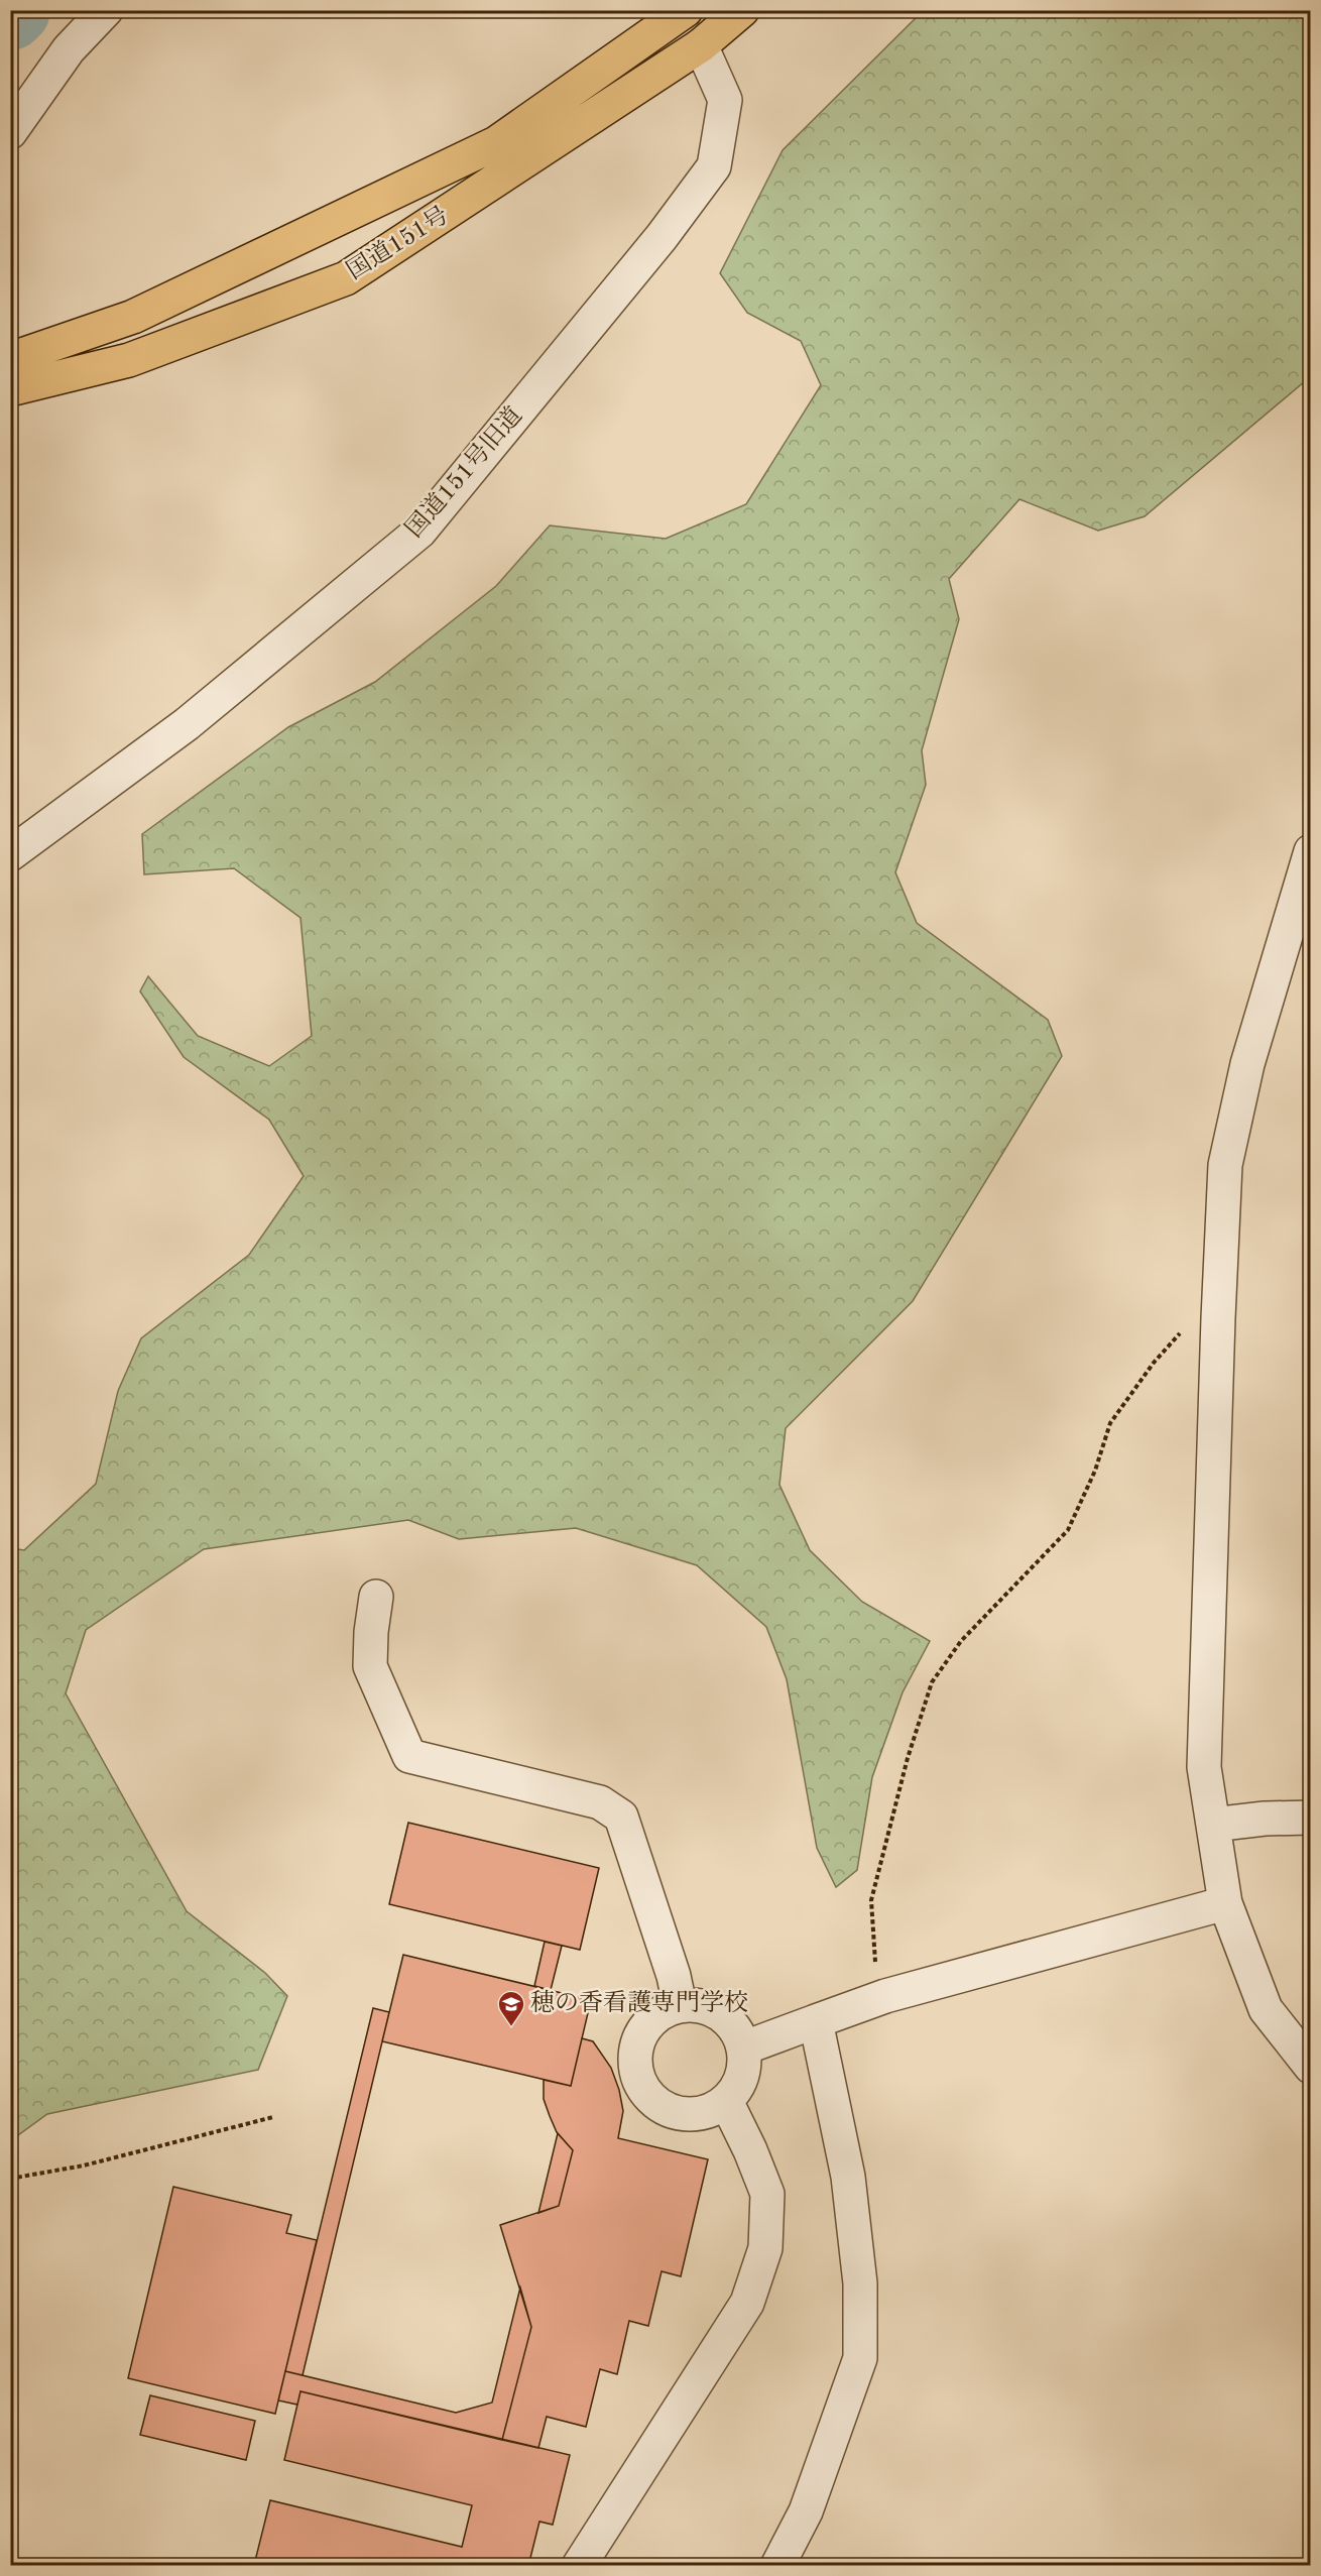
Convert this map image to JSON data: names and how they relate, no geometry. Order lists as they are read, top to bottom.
{
  "streets": {
    "highway": ["国道151号"],
    "street": ["国道151号旧道"]
  },
  "crossings": [
    ["国道151号", "国道151号旧道"]
  ],
  "places": {
    "school or university": ["穂の香看護専門学校"]
  }
}
